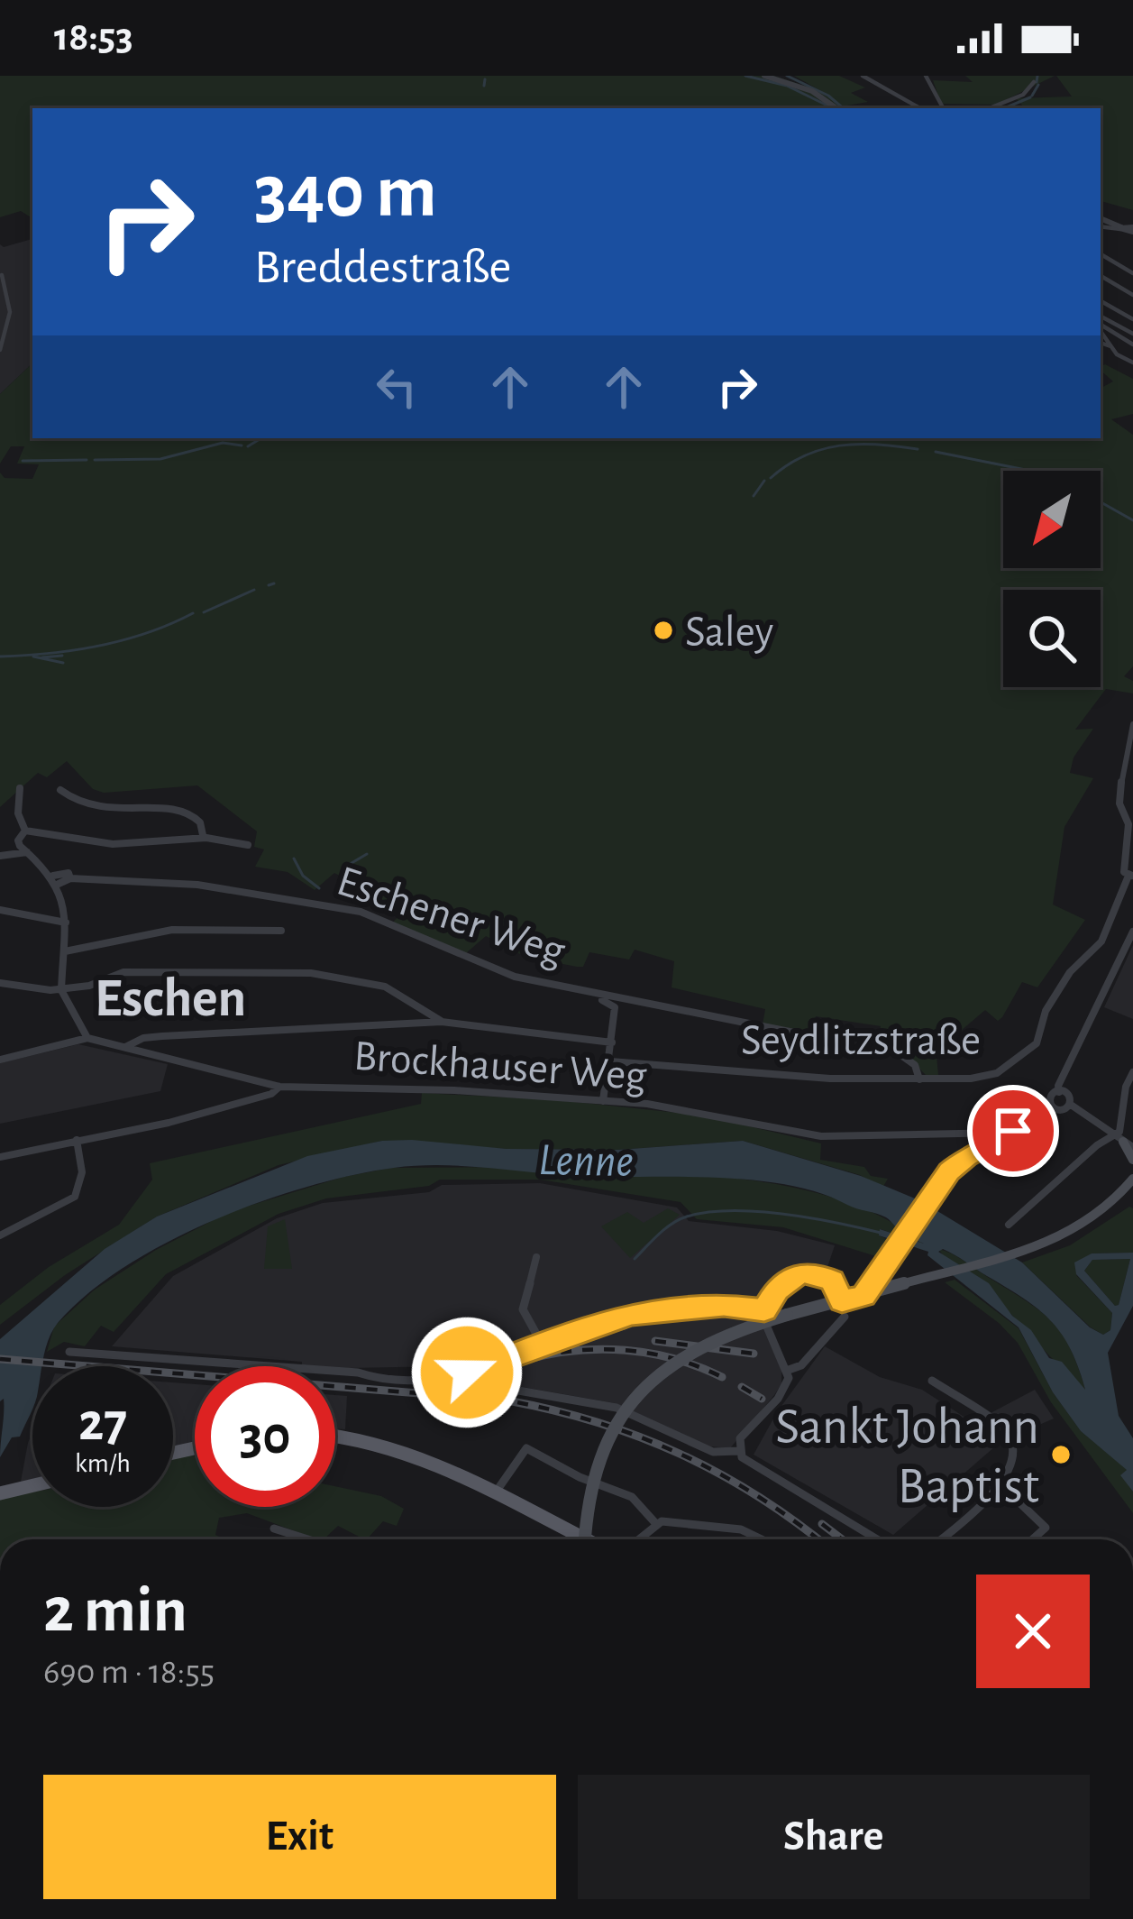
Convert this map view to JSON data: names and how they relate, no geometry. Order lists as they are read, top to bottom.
{
  "streets": {
    "street": ["Eschener Weg", "Seydlitzstraße", "Brockhauser Weg"]
  },
  "crossings": [
    ["Eschener Weg", "Seydlitzstraße"]
  ],
  "districts": ["Eschen"],
  "water": ["Lenne"],
  "places": ["Saley", "Sankt Johann Baptist"],
  "north": "bottom left",
  "page": {
    "status": "18:53",
    "turn": ["340 m", "Breddestraße"],
    "speed": "27 km/h",
    "limit": "30",
    "heading": ["2 min", "690 m · 18:55"],
    "buttons": ["Exit", "Share"]
  }
}
